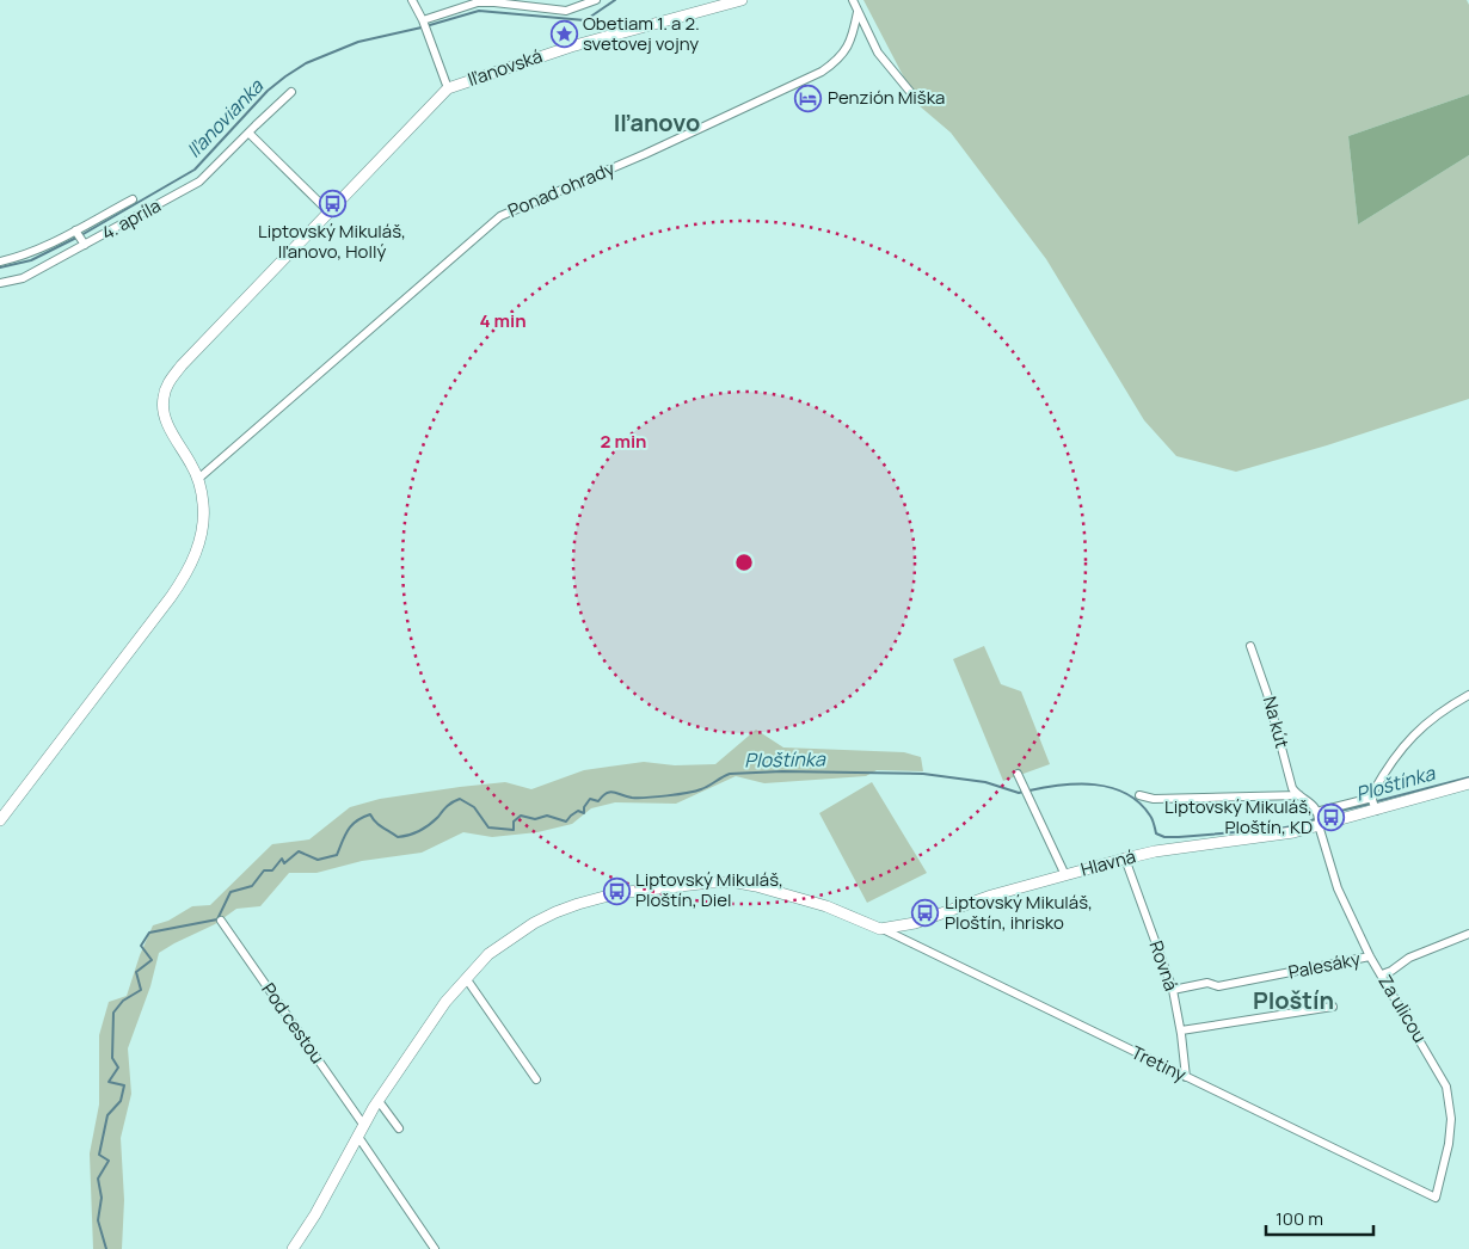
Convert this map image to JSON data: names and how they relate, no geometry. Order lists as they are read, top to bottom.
{
  "streets": {
    "street": [
      "Iľanovská",
      "Ponad ohrady",
      "4. apríla",
      "Na kút",
      "Hlavná",
      "Rovná",
      "Palesáky",
      "Za ulicou",
      "Pod cestou",
      "Tretiny"
    ]
  },
  "crossings": [
    ["Iľanovská", "Ponad ohrady"],
    ["Na kút", "Hlavná"],
    ["Na kút", "Za ulicou"],
    ["Hlavná", "Rovná"],
    ["Hlavná", "Za ulicou"],
    ["Hlavná", "Tretiny"],
    ["Rovná", "Palesáky"],
    ["Rovná", "Tretiny"],
    ["Palesáky", "Za ulicou"],
    ["Za ulicou", "Tretiny"]
  ],
  "districts": ["Iľanovo", "Ploštín"],
  "water": ["Iľanovianka", "Ploštínka"],
  "places": {
    "place": ["Obetiam 1. a 2. svetovej vojny"],
    "hotel": ["Penzión Miška"],
    "bus stop": [
      "Liptovský Mikuláš, Iľanovo, Hollý",
      "Liptovský Mikuláš, Ploštín, KD",
      "Liptovský Mikuláš, Ploštín, Diel",
      "Liptovský Mikuláš, Ploštín, ihrisko"
    ]
  },
  "scale_bar": "100 m",
  "rings": ["4 min", "2 min"]
}
